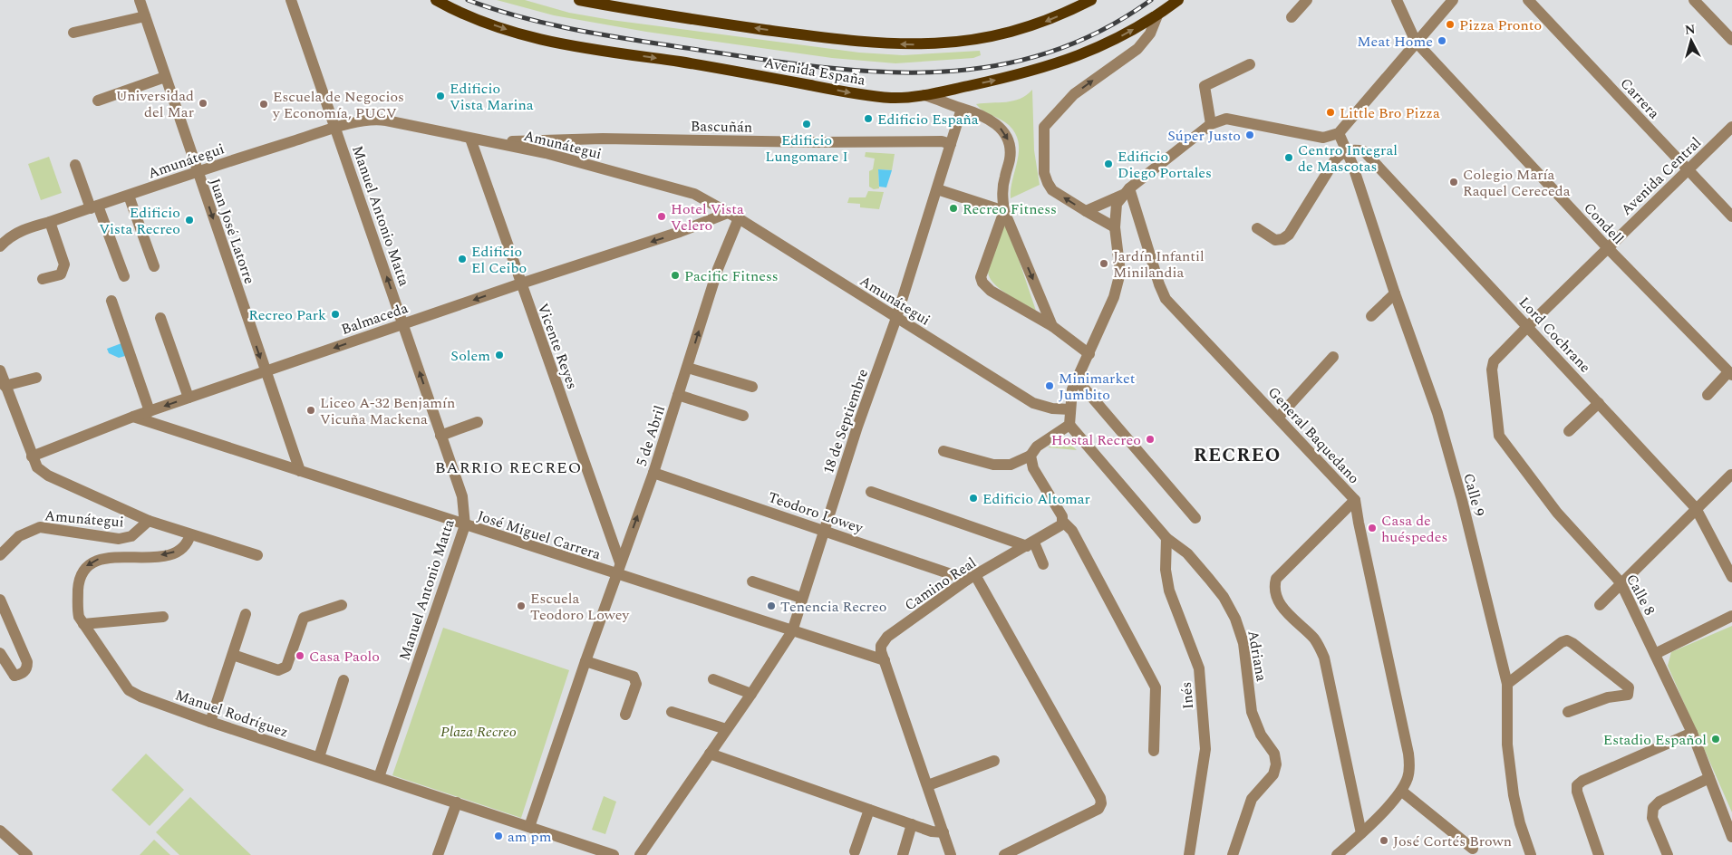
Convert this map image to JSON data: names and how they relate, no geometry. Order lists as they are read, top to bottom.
{
  "streets": {
    "main road": ["Avenida España"],
    "street": [
      "Carrera",
      "Bascuñán",
      "Amunátegui",
      "Avenida Central",
      "Manuel Antonio Matta",
      "Condell",
      "Juan José Latorre",
      "Balmaceda",
      "Lord Cochrane",
      "Vicente Reyes",
      "18 de Septiembre",
      "General Baquedano",
      "5 de Abril",
      "Calle 9",
      "Teodoro Lowey",
      "José Miguel Carrera",
      "Camino Real",
      "Calle 8",
      "Adriana",
      "Inés",
      "Manuel Rodríguez"
    ]
  },
  "crossings": [
    ["Carrera", "Avenida Central"],
    ["Bascuñán", "Amunátegui"],
    ["Bascuñán", "18 de Septiembre"],
    ["Amunátegui", "Manuel Antonio Matta"],
    ["Amunátegui", "Juan José Latorre"],
    ["Amunátegui", "Balmaceda"],
    ["Amunátegui", "Vicente Reyes"],
    ["Amunátegui", "18 de Septiembre"],
    ["Amunátegui", "5 de Abril"],
    ["Avenida Central", "Condell"],
    ["Avenida Central", "Lord Cochrane"],
    ["Avenida Central", "Calle 8"],
    ["Manuel Antonio Matta", "Balmaceda"],
    ["Manuel Antonio Matta", "José Miguel Carrera"],
    ["Manuel Antonio Matta", "Manuel Rodríguez"],
    ["Juan José Latorre", "Balmaceda"],
    ["Juan José Latorre", "José Miguel Carrera"],
    ["Balmaceda", "Vicente Reyes"],
    ["Balmaceda", "5 de Abril"],
    ["Balmaceda", "José Miguel Carrera"],
    ["Lord Cochrane", "Calle 9"],
    ["Vicente Reyes", "5 de Abril"],
    ["18 de Septiembre", "Teodoro Lowey"],
    ["18 de Septiembre", "José Miguel Carrera"],
    ["5 de Abril", "Teodoro Lowey"],
    ["5 de Abril", "José Miguel Carrera"],
    ["5 de Abril", "Manuel Rodríguez"],
    ["Teodoro Lowey", "Camino Real"],
    ["José Miguel Carrera", "Camino Real"],
    ["Adriana", "Inés"]
  ],
  "one_way": ["Manuel Antonio Matta", "Balmaceda", "5 de Abril"],
  "districts": ["RECREO", "BARRIO RECREO"],
  "parks": ["Plaza Recreo"],
  "places": [
    "Pizza Pronto",
    "Meat Home",
    "Edificio Vista Marina",
    "Universidad del Mar",
    "Escuela de Negocios y Economía, PUCV",
    "Little Bro Pizza",
    "Edificio España",
    "Edificio Lungomare I",
    "Súper Justo",
    "Centro Integral de Mascotas",
    "Edificio Diego Portales",
    "Colegio María Raquel Cereceda",
    "Recreo Fitness",
    "Hotel Vista Velero",
    "Edificio Vista Recreo",
    "Edificio El Ceibo",
    "Jardín Infantil Minilandia",
    "Pacific Fitness",
    "Recreo Park",
    "Solem",
    "Minimarket Jumbito",
    "Liceo A-32 Benjamín Vicuña Mackena",
    "Hostal Recreo",
    "Edificio Altomar",
    "Casa de huéspedes",
    "Escuela Teodoro Lowey",
    "Tenencia Recreo",
    "Casa Paolo",
    "Estadio Español",
    "am pm",
    "José Cortés Brown"
  ],
  "north": "top"
}
